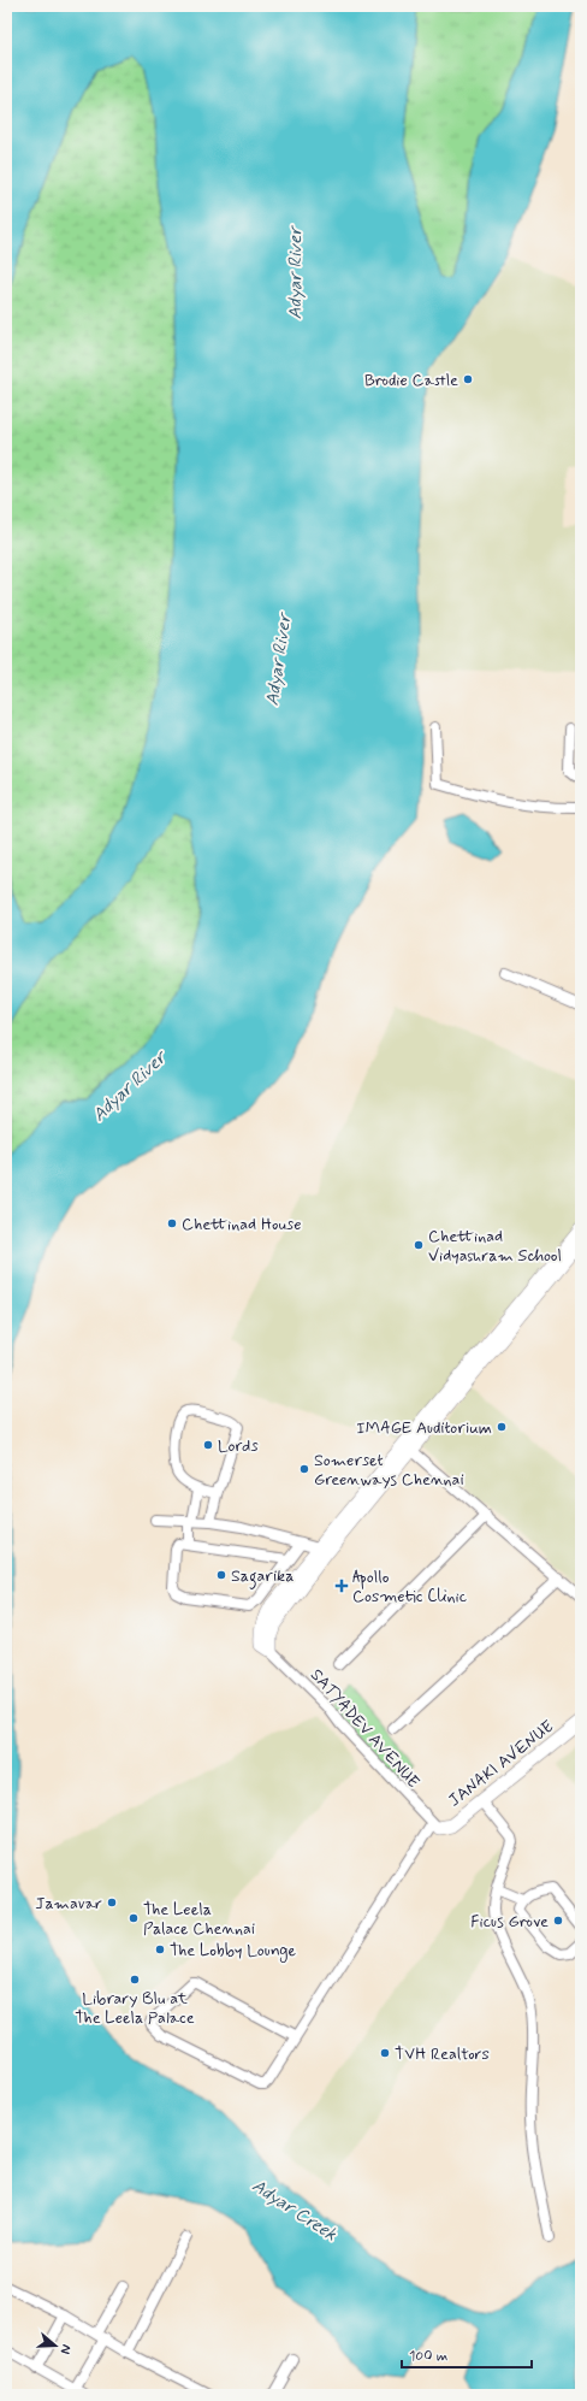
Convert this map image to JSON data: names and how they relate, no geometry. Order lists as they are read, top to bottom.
{
  "streets": {
    "street": ["SATYADEV AVENUE", "JANAKI AVENUE"]
  },
  "crossings": [
    ["SATYADEV AVENUE", "JANAKI AVENUE"]
  ],
  "water": ["Adyar River", "Adyar Creek"],
  "places": {
    "other": [
      "Brodie Castle",
      "Chettinad House",
      "Chettinad Vidyashram School",
      "IMAGE Auditorium",
      "Lords",
      "Somerset Greenways Chennai",
      "Sagarika",
      "Jamavar",
      "The Leela Palace Chennai",
      "Ficus Grove",
      "The Lobby Lounge",
      "Library Blu at The Leela Palace",
      "TVH Realtors"
    ],
    "health": ["Apollo Cosmetic Clinic"]
  },
  "scale_bar": "100 m",
  "north": "right"
}
